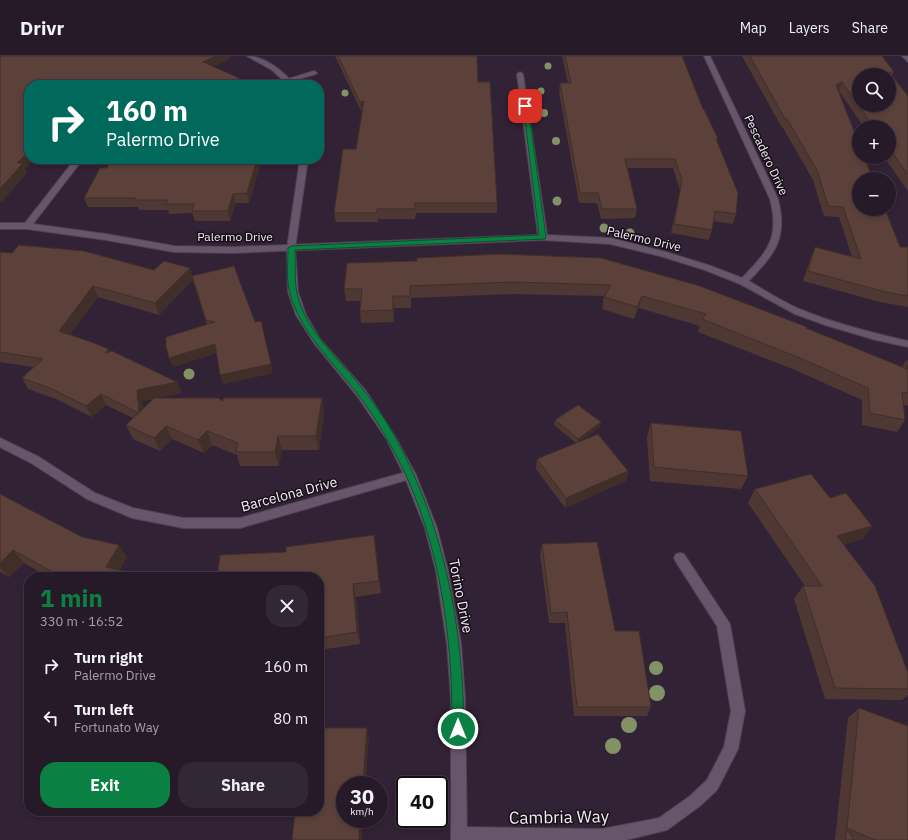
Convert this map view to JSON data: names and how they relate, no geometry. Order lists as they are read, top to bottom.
{
  "streets": {
    "street": [
      "Pescadero Drive",
      "Palermo Drive",
      "Barcelona Drive",
      "Torino Drive",
      "Cambria Way"
    ]
  },
  "crossings": [
    ["Pescadero Drive", "Palermo Drive"],
    ["Palermo Drive", "Torino Drive"],
    ["Barcelona Drive", "Torino Drive"],
    ["Torino Drive", "Cambria Way"]
  ],
  "page": {
    "header": "Drivr",
    "nav": ["Map", "Layers", "Share"],
    "map_buttons": ["+", "−"],
    "turn": ["160 m", "Palermo Drive"],
    "heading": ["1 min", "330 m · 16:52"],
    "list": [
      {
        "name": "Turn right",
        "note": "Palermo Drive",
        "value": "160 m"
      },
      {
        "name": "Turn left",
        "note": "Fortunato Way",
        "value": "80 m"
      }
    ],
    "buttons": ["Exit", "Share"],
    "speed": "30 km/h",
    "limit": "40"
  }
}
